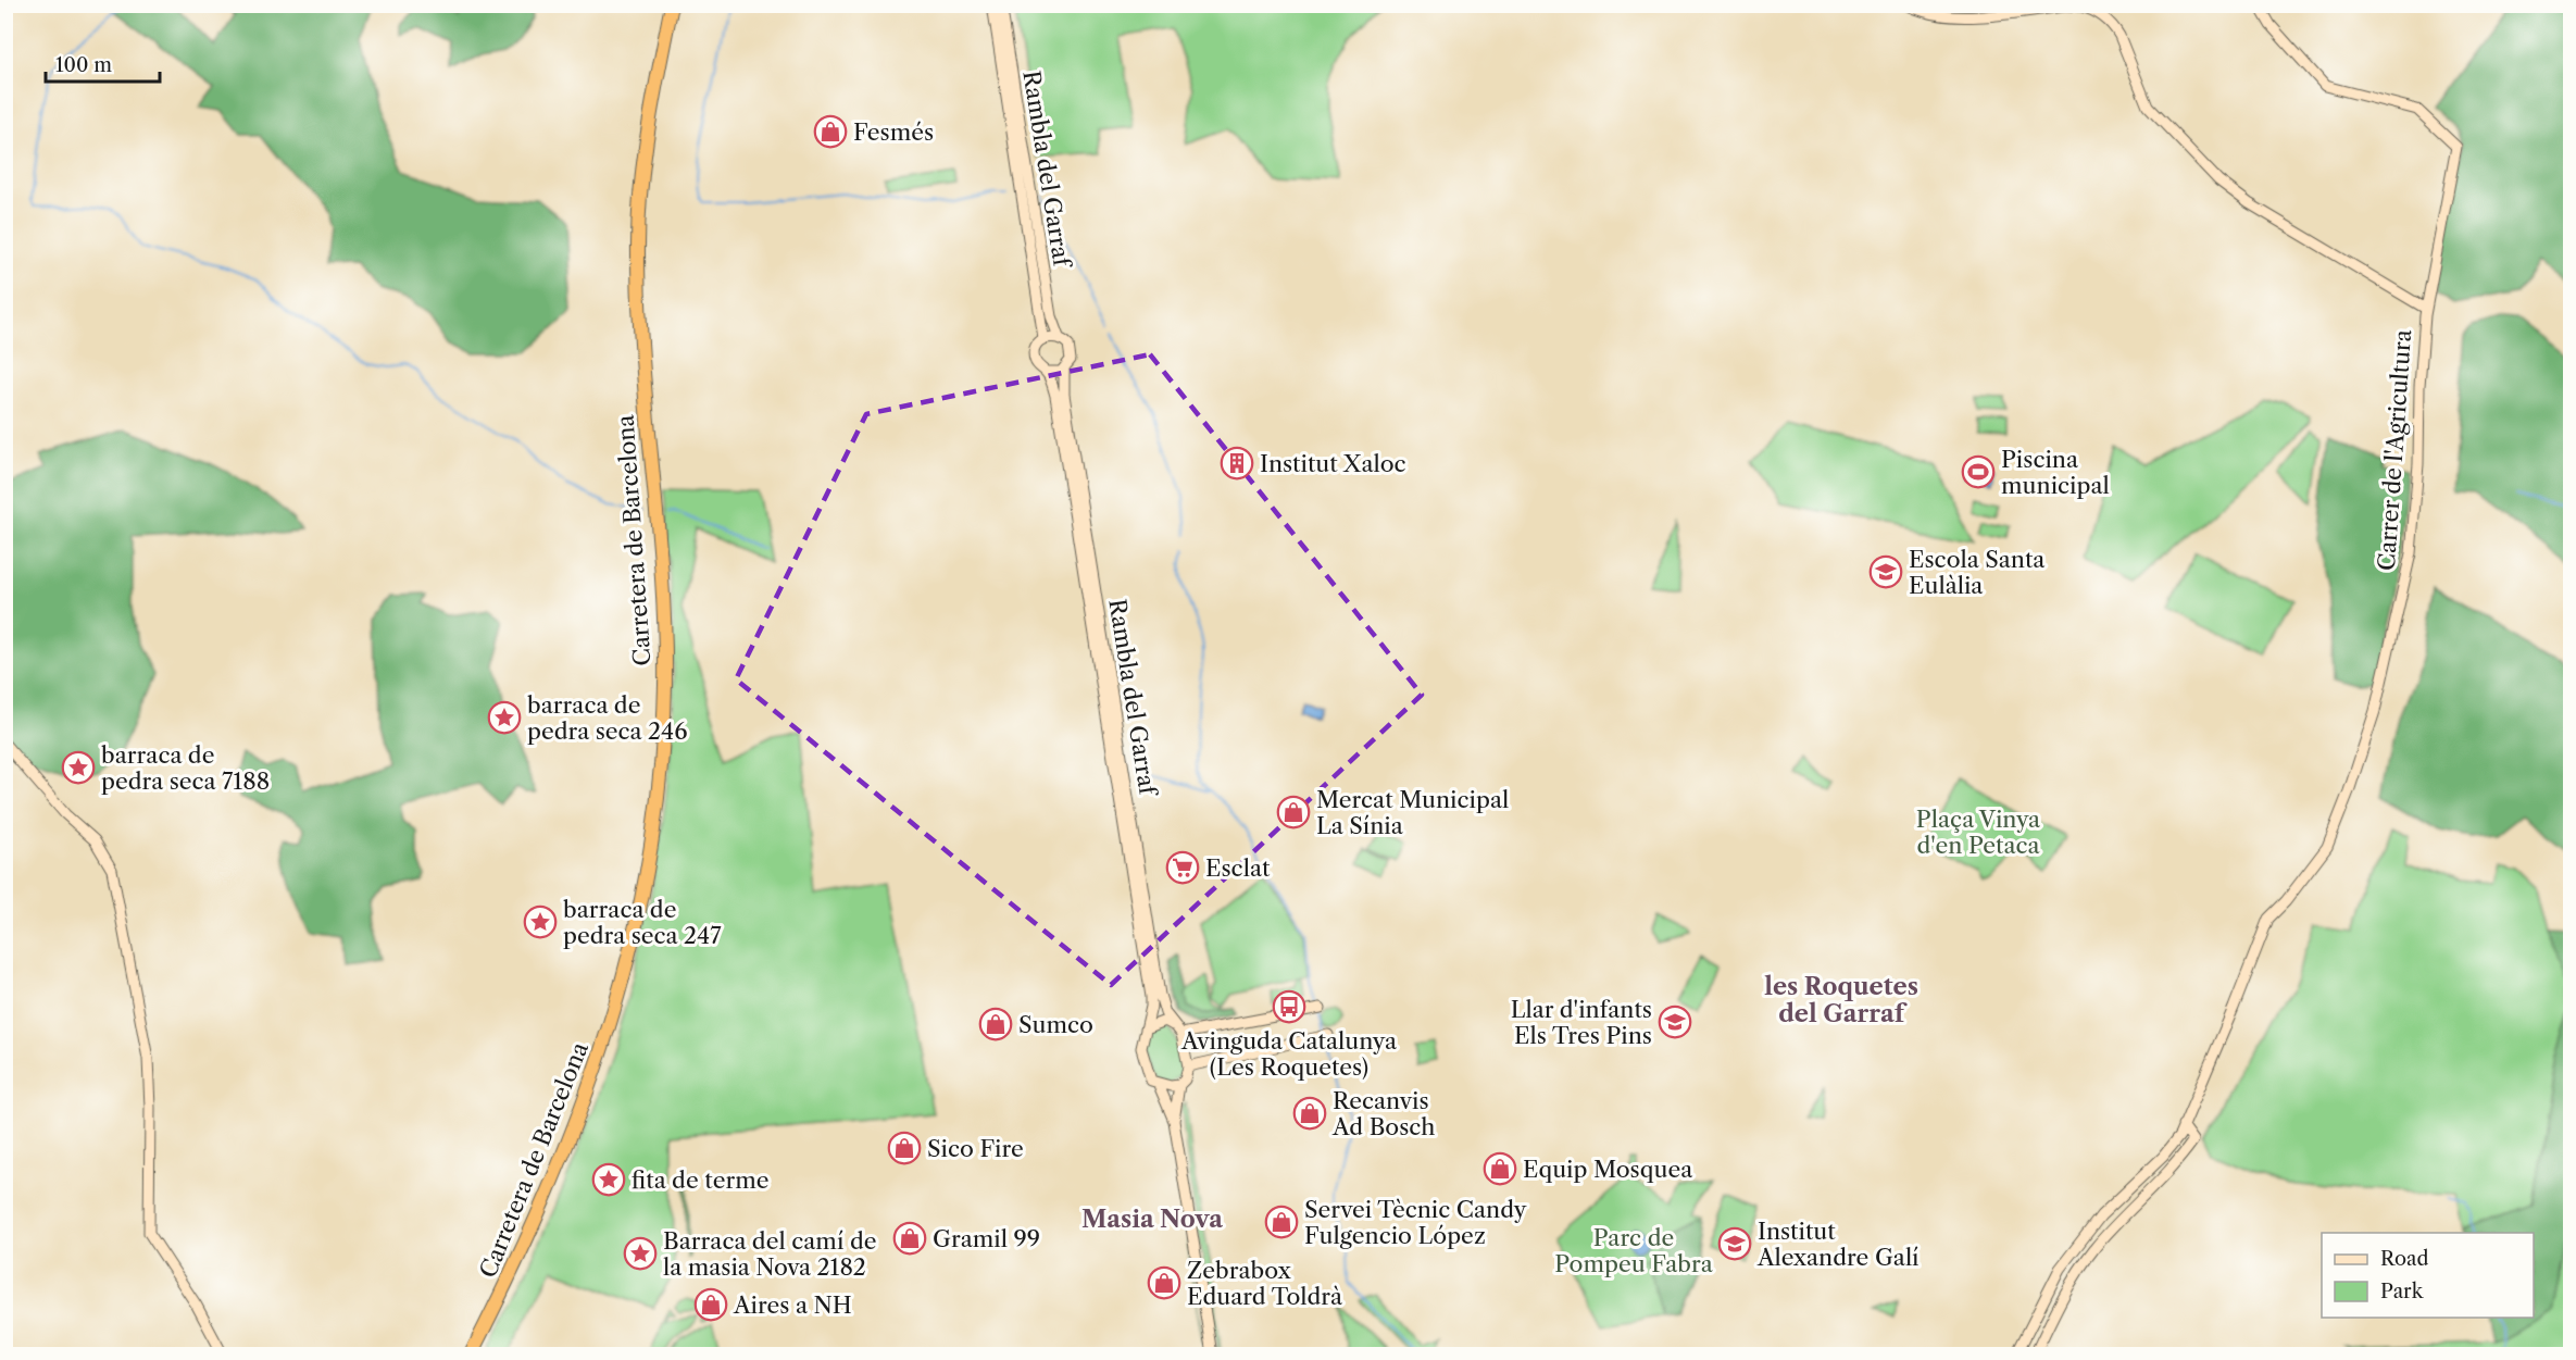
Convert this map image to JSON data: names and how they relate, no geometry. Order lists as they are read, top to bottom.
{
  "streets": {
    "highway": ["Carretera de Barcelona"],
    "street": ["Rambla del Garraf", "Carrer de l'Agricultura"]
  },
  "districts": ["les Roquetes del Garraf", "Masia Nova"],
  "parks": ["Plaça Vinya d'en Petaca", "Parc de Pompeu Fabra"],
  "places": {
    "shop": [
      "Fesmés",
      "Mercat Municipal La Sínia",
      "Sumco",
      "Recanvis Ad Bosch",
      "Sico Fire",
      "Equip Mosquea",
      "Servei Tècnic Candy Fulgencio López",
      "Gramil 99",
      "Zebrabox Eduard Toldrà",
      "Aires a NH"
    ],
    "building": ["Institut Xaloc"],
    "sports": ["Piscina municipal"],
    "school or university": ["Escola Santa Eulàlia", "Llar d'infants Els Tres Pins", "Institut Alexandre Galí"],
    "place": [
      "barraca de pedra seca 246",
      "barraca de pedra seca 7188",
      "barraca de pedra seca 247",
      "fita de terme",
      "Barraca del camí de la masia Nova 2182"
    ],
    "supermarket": ["Esclat"],
    "bus stop": ["Avinguda Catalunya (Les Roquetes)"]
  },
  "legend": ["Road", "Park"],
  "scale_bar": "100 m"
}
